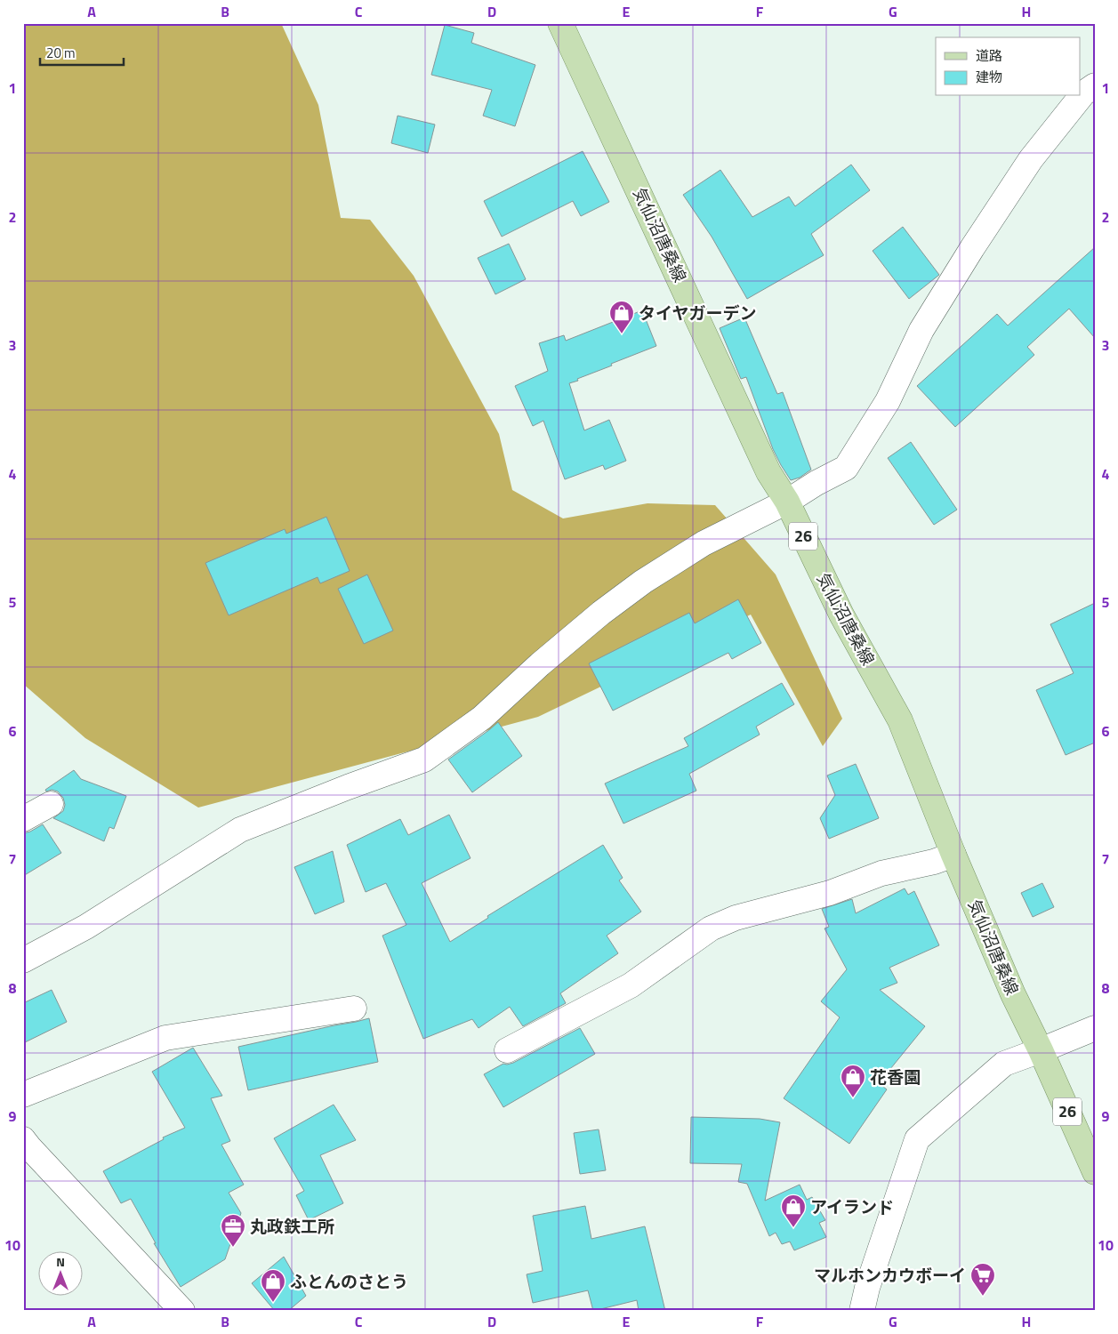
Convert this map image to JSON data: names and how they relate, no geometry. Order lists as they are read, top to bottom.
{
  "streets": {
    "main road": ["気仙沼唐桑線", "26"]
  },
  "places": {
    "shop": [
      "タイヤガーデン",
      "花香園",
      "アイランド",
      "ふとんのさとう"
    ],
    "office": ["丸政鉄工所"],
    "supermarket": ["マルホンカウボーイ"]
  },
  "legend": ["道路", "建物"],
  "scale_bar": "20 m",
  "north": "top",
  "grid": {
    "columns": [
      "A",
      "B",
      "C",
      "D",
      "E",
      "F",
      "G",
      "H"
    ],
    "rows": [
      "1",
      "2",
      "3",
      "4",
      "5",
      "6",
      "7",
      "8",
      "9",
      "10"
    ]
  }
}
